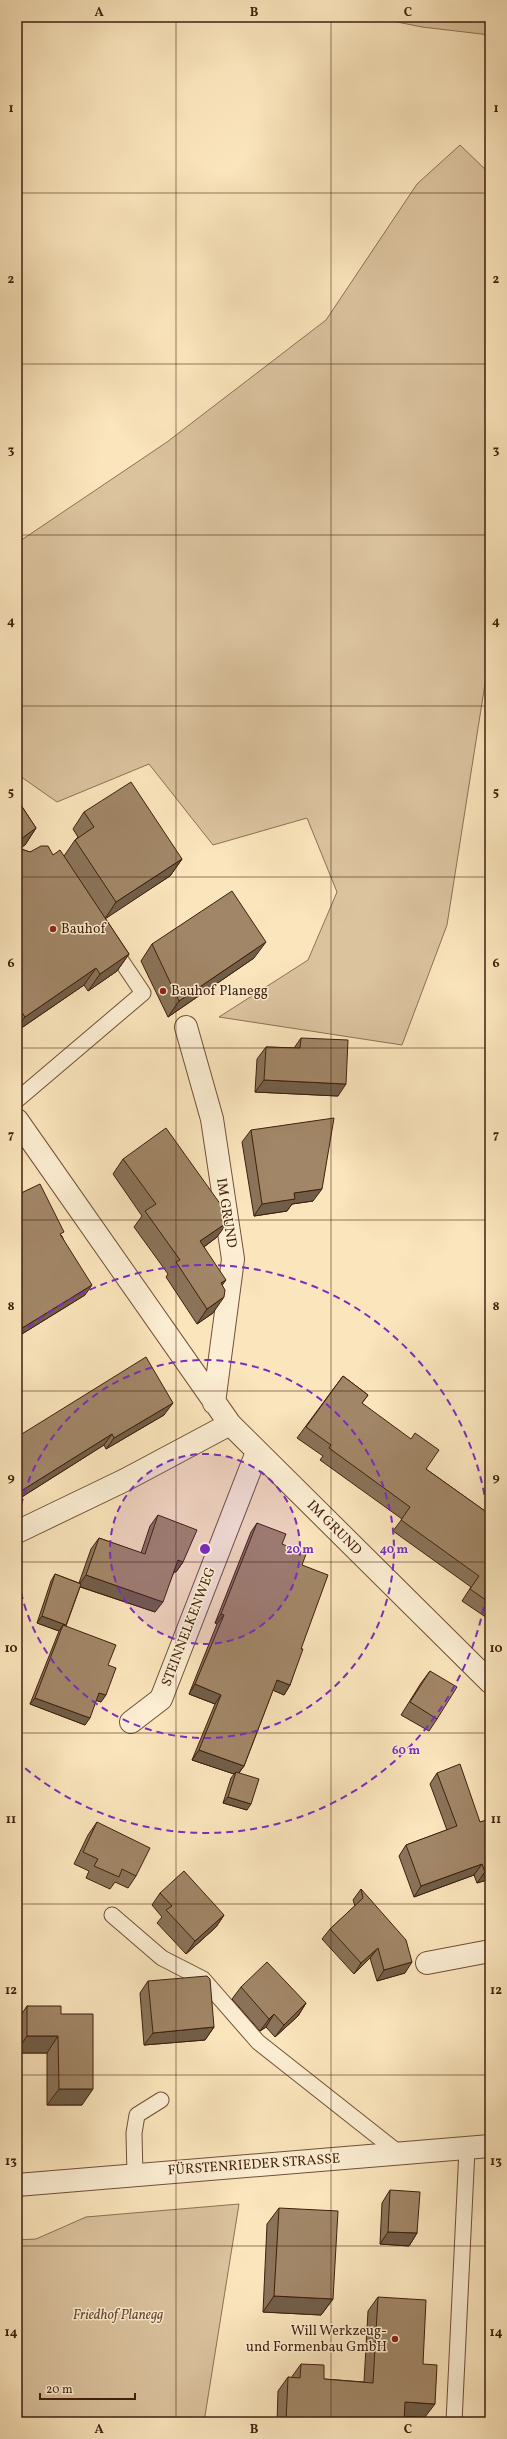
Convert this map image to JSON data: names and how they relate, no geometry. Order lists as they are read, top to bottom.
{
  "streets": {
    "street": ["IM GRUND", "STEINNELKENWEG", "FÜRSTENRIEDER STRASSE"]
  },
  "crossings": [
    ["IM GRUND", "STEINNELKENWEG"]
  ],
  "parks": ["Friedhof Planegg"],
  "places": ["Bauhof", "Bauhof Planegg", "Will Werkzeug- und Formenbau GmbH"],
  "scale_bar": "20 m",
  "grid": {
    "columns": ["A", "B", "C"],
    "rows": [
      "1",
      "2",
      "3",
      "4",
      "5",
      "6",
      "7",
      "8",
      "9",
      "10",
      "11",
      "12",
      "13",
      "14"
    ]
  },
  "rings": ["20 m", "40 m", "60 m"]
}
